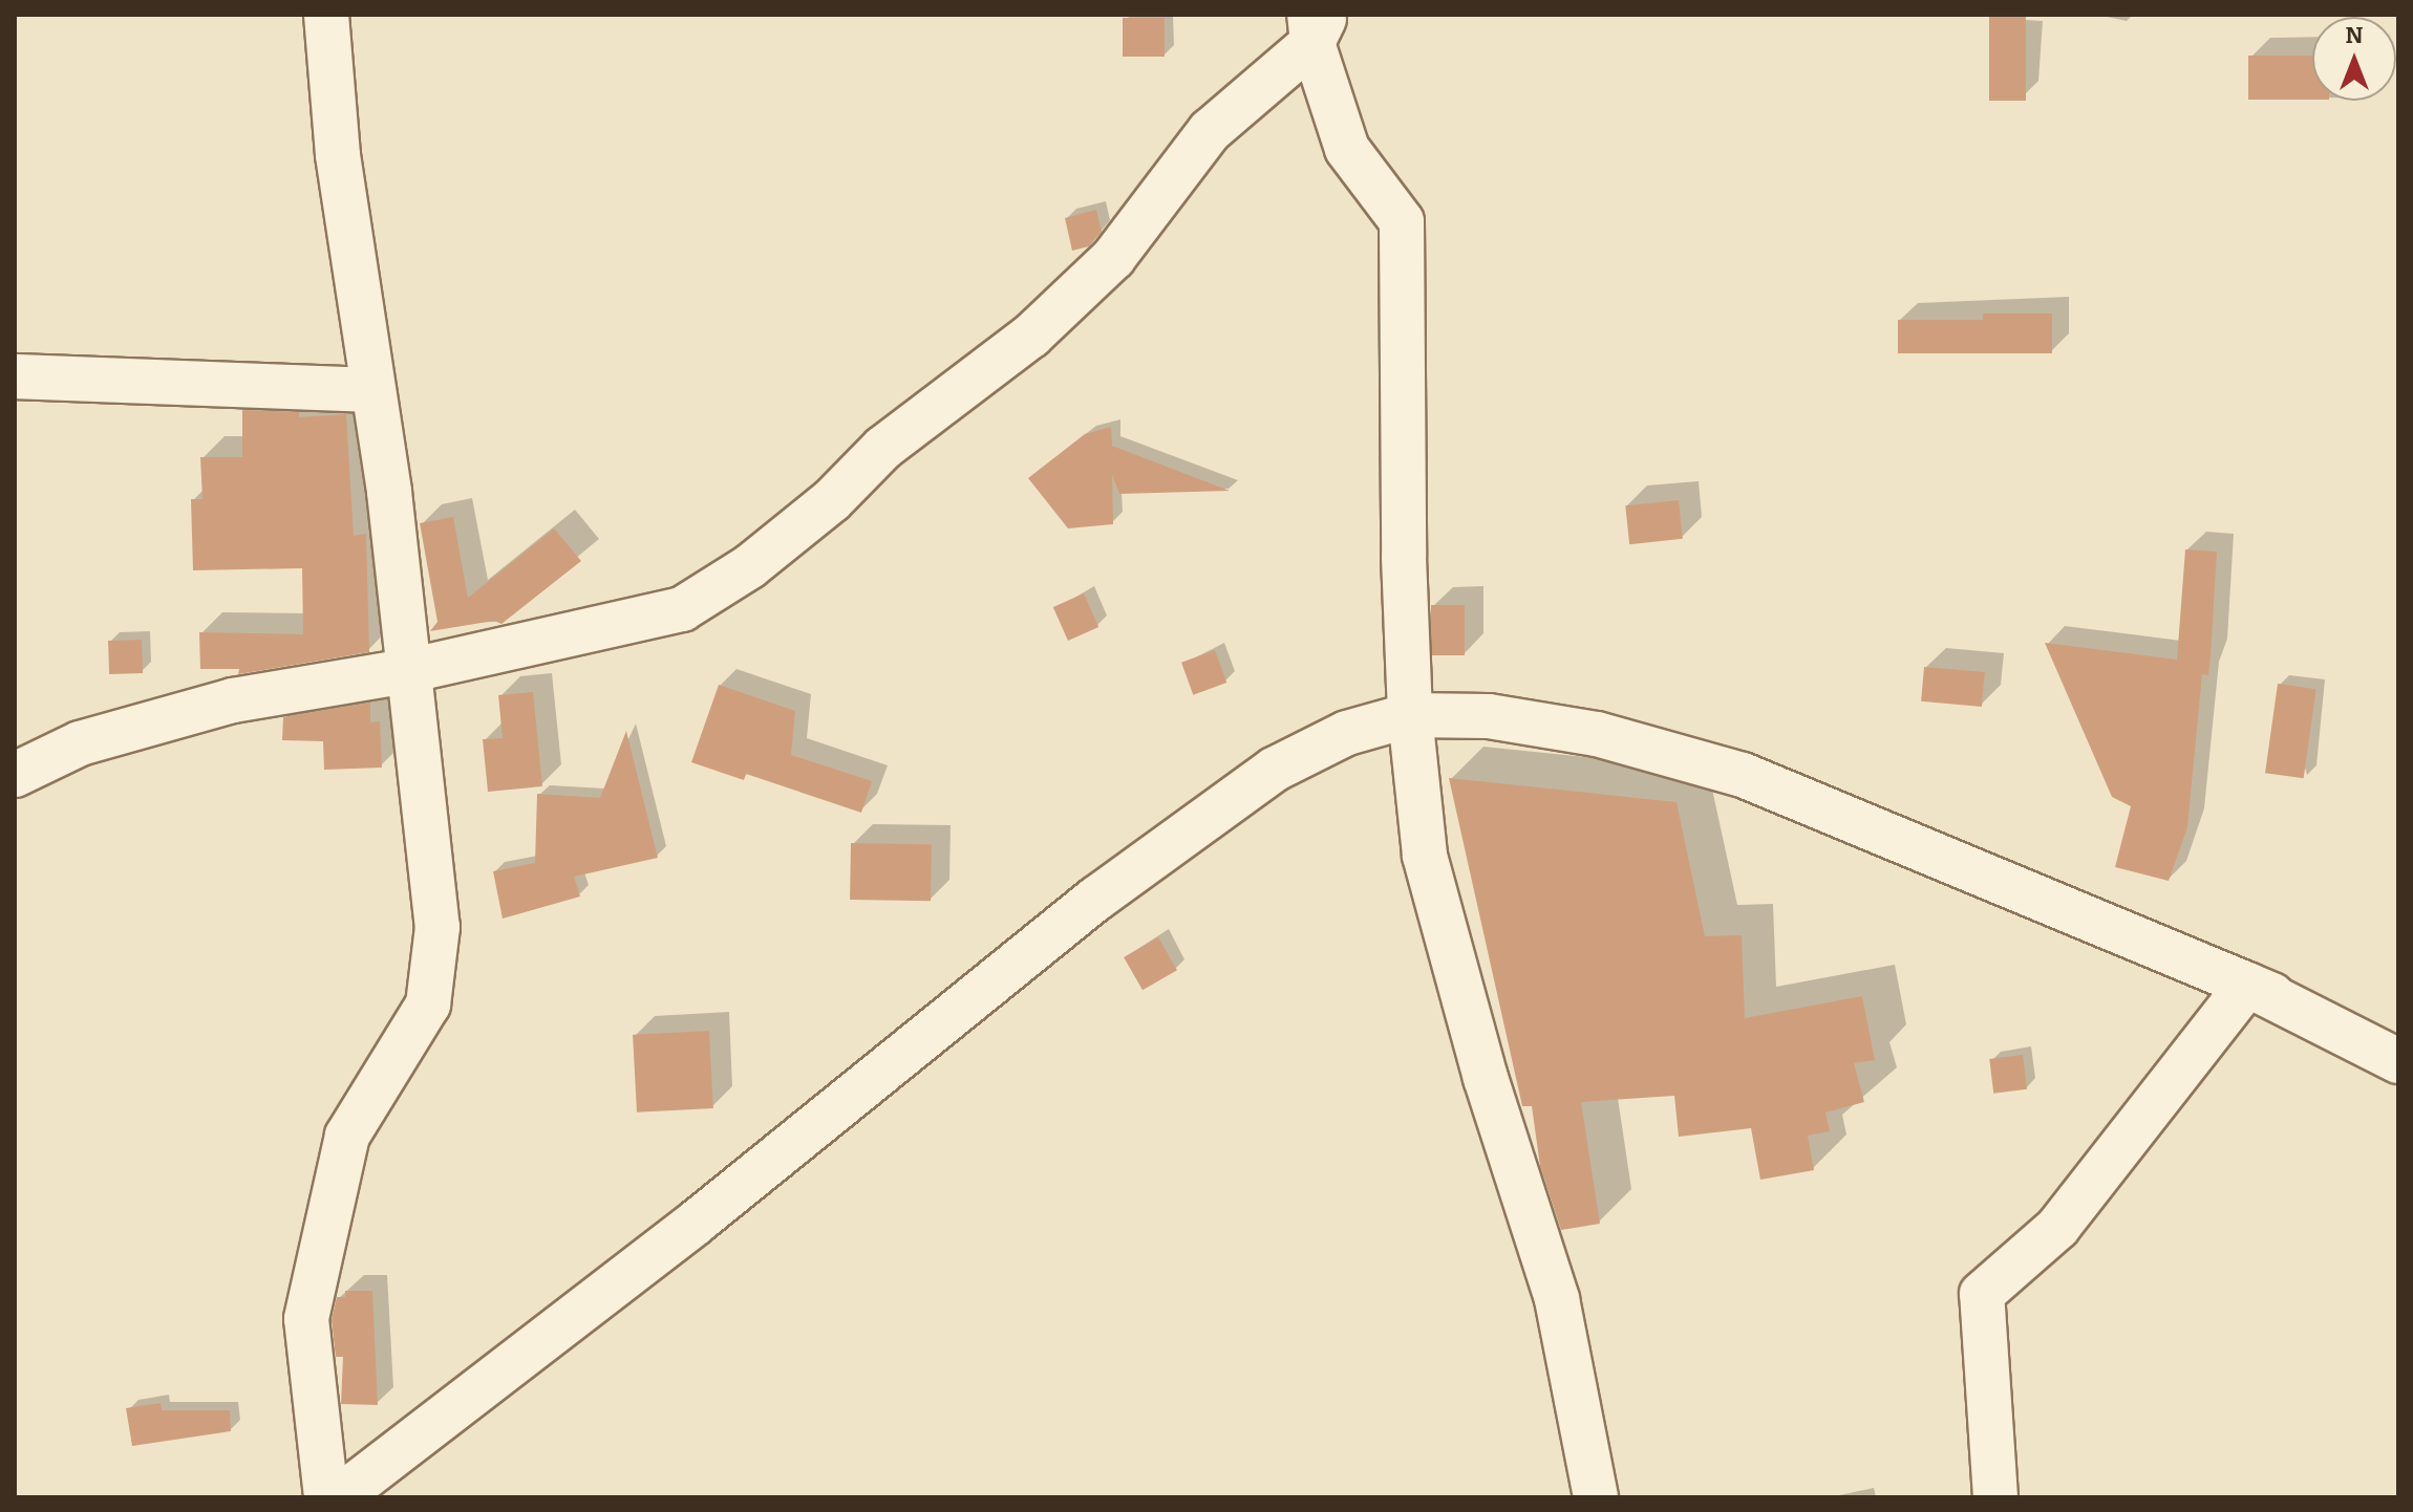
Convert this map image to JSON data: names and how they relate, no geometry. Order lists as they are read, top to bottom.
{
  "north": "top"
}
